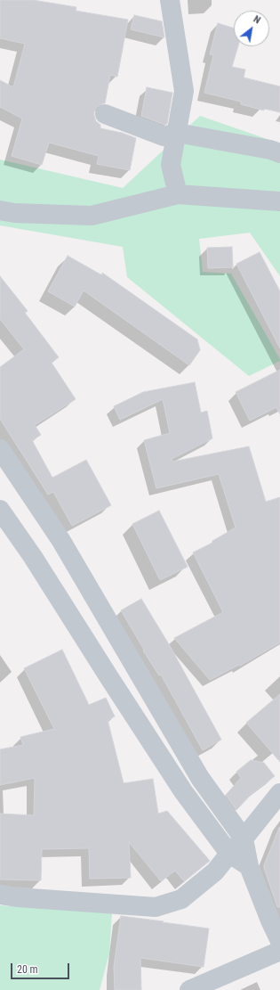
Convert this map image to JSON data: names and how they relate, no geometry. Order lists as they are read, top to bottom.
{
  "scale_bar": "20 m",
  "north": "top right"
}
